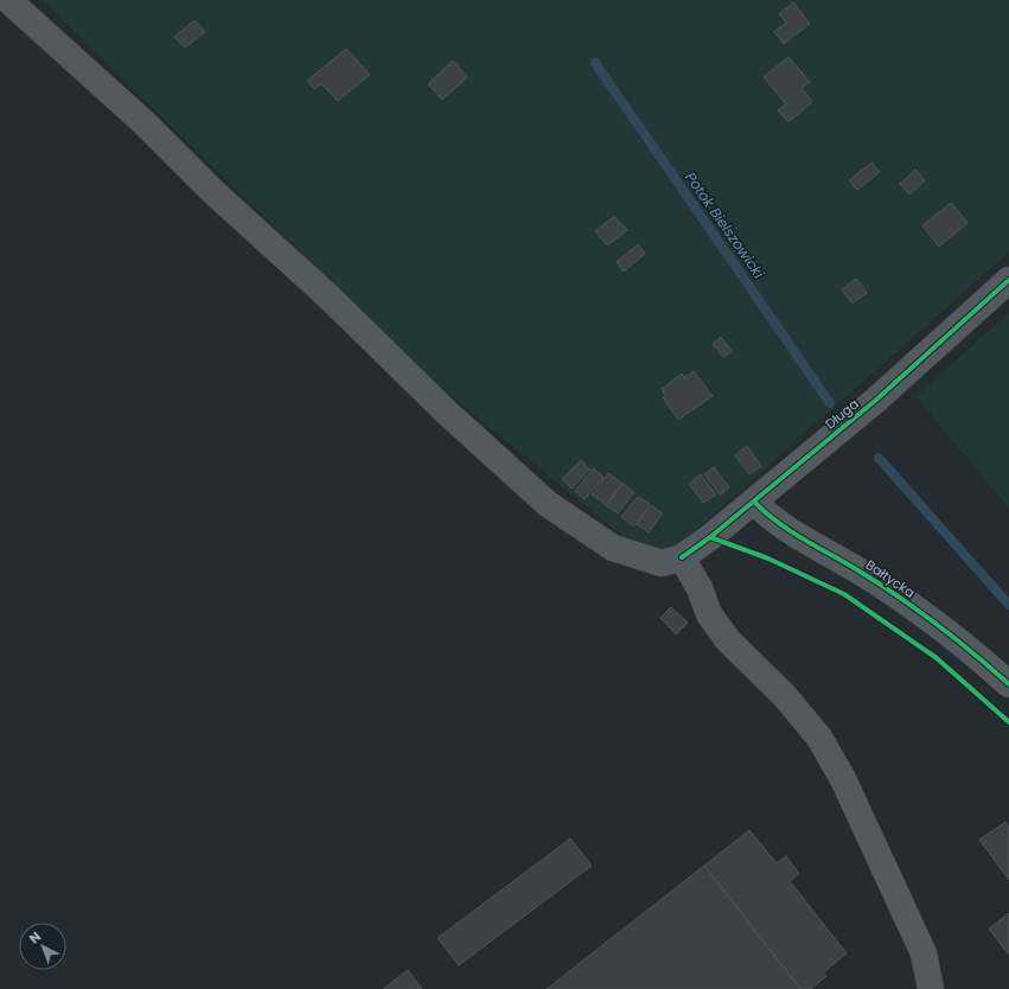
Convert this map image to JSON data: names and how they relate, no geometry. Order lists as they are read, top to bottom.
{
  "streets": {
    "street": ["Długa", "Bałtycka"]
  },
  "crossings": [
    ["Długa", "Bałtycka"]
  ],
  "water": ["Potok Bielszowicki"],
  "north": "top left"
}
